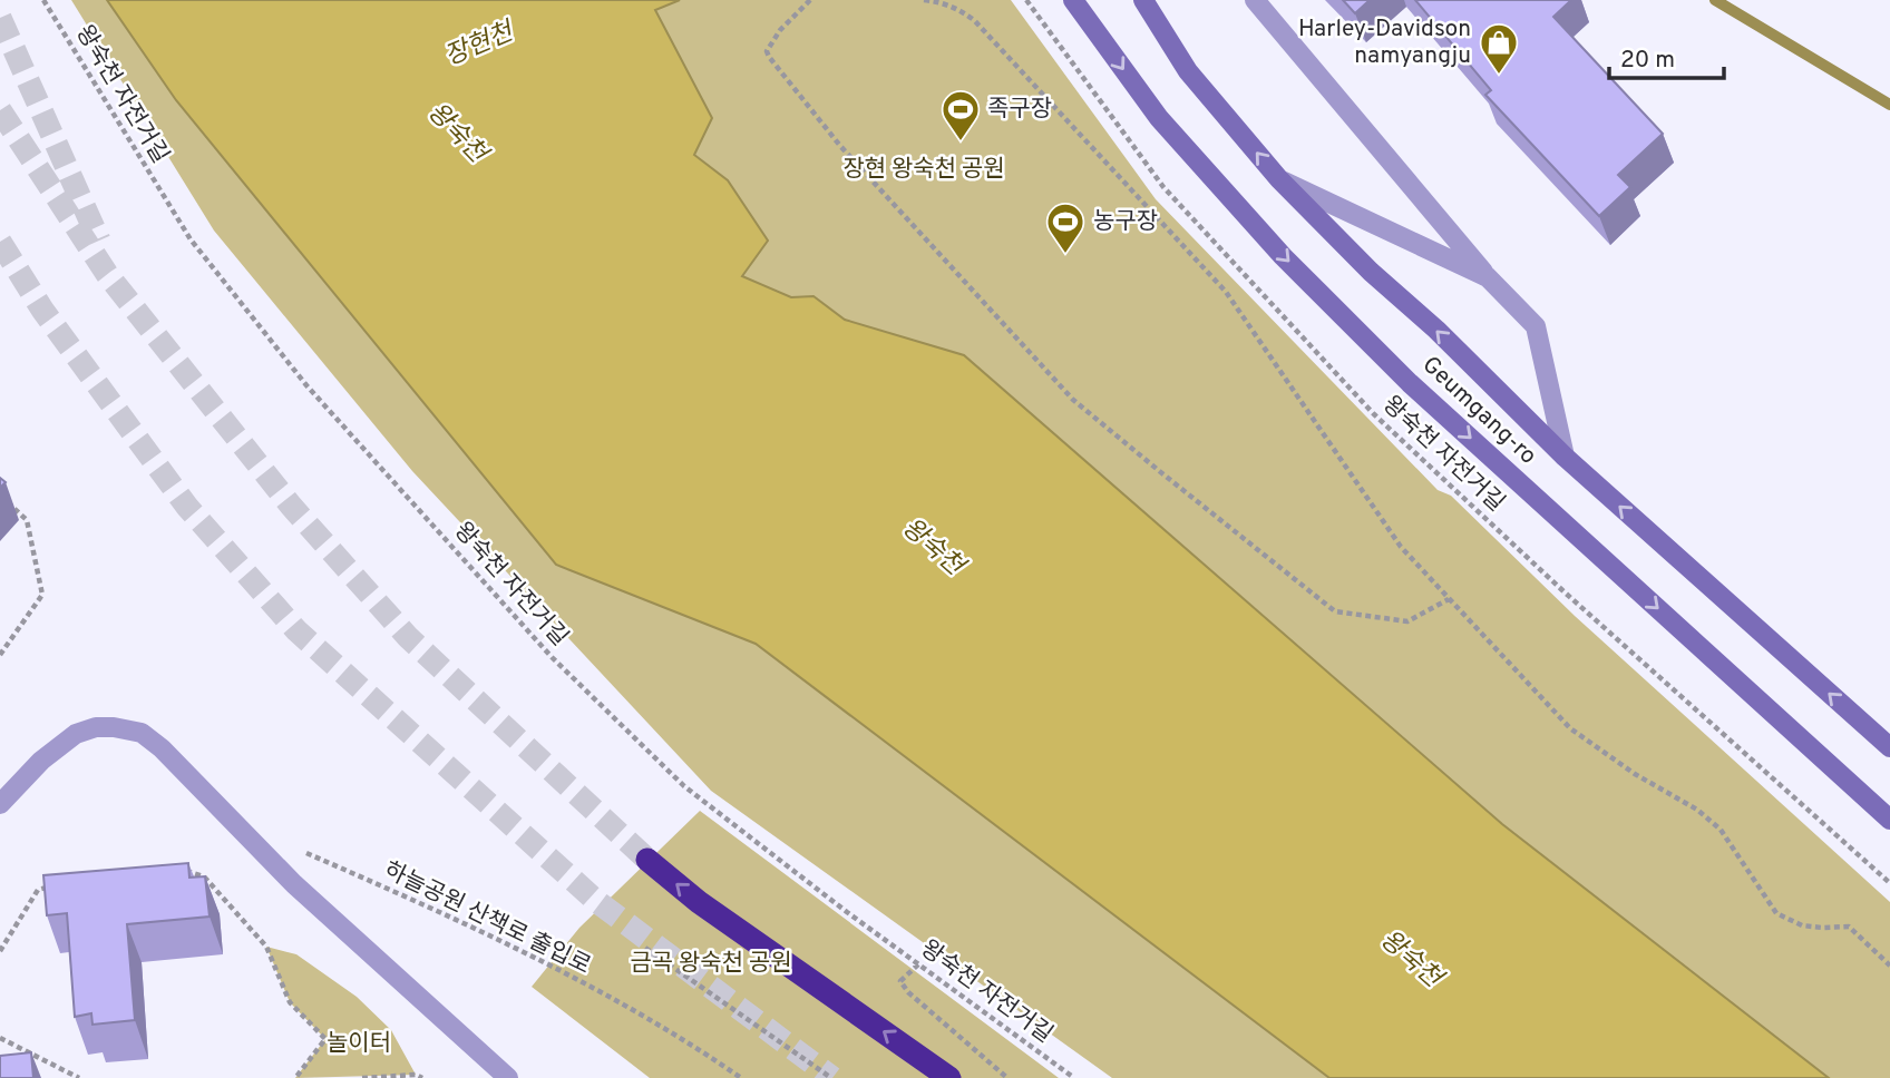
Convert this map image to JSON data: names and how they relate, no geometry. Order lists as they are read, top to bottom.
{
  "streets": {
    "main road": ["Geumgang-ro"],
    "path": ["왕숙천 자전거길", "하늘공원 산책로 출입로"]
  },
  "water": ["장현천", "왕숙천"],
  "parks": ["장현 왕숙천 공원", "금곡 왕숙천 공원", "놀이터"],
  "places": {
    "shop": ["Harley-Davidson namyangju"],
    "sports": ["족구장", "농구장"]
  },
  "scale_bar": "20 m"
}
